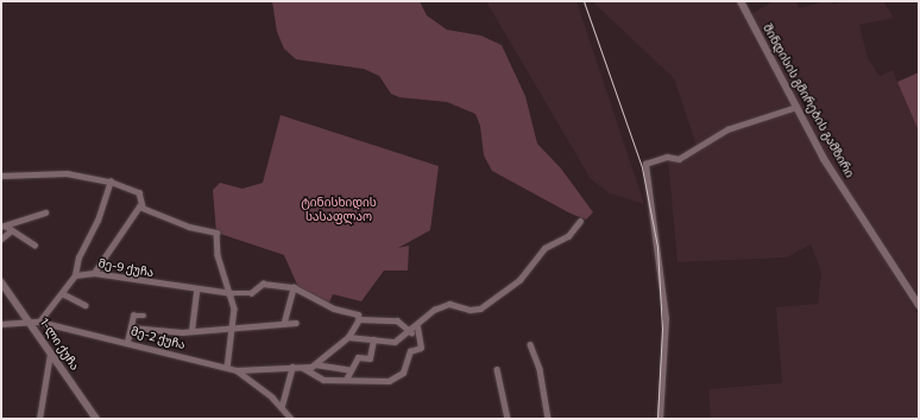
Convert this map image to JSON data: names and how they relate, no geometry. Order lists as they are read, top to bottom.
{
  "streets": {
    "main road": ["შინდისის გმირების გამზირი", "1-ლი ქუჩა"],
    "street": ["მე-9 ქუჩა", "მე-2 ქუჩა"]
  },
  "crossings": [
    ["მე-2 ქუჩა", "1-ლი ქუჩა"]
  ],
  "parks": ["ტინისხიდის სასაფლაო"]
}
